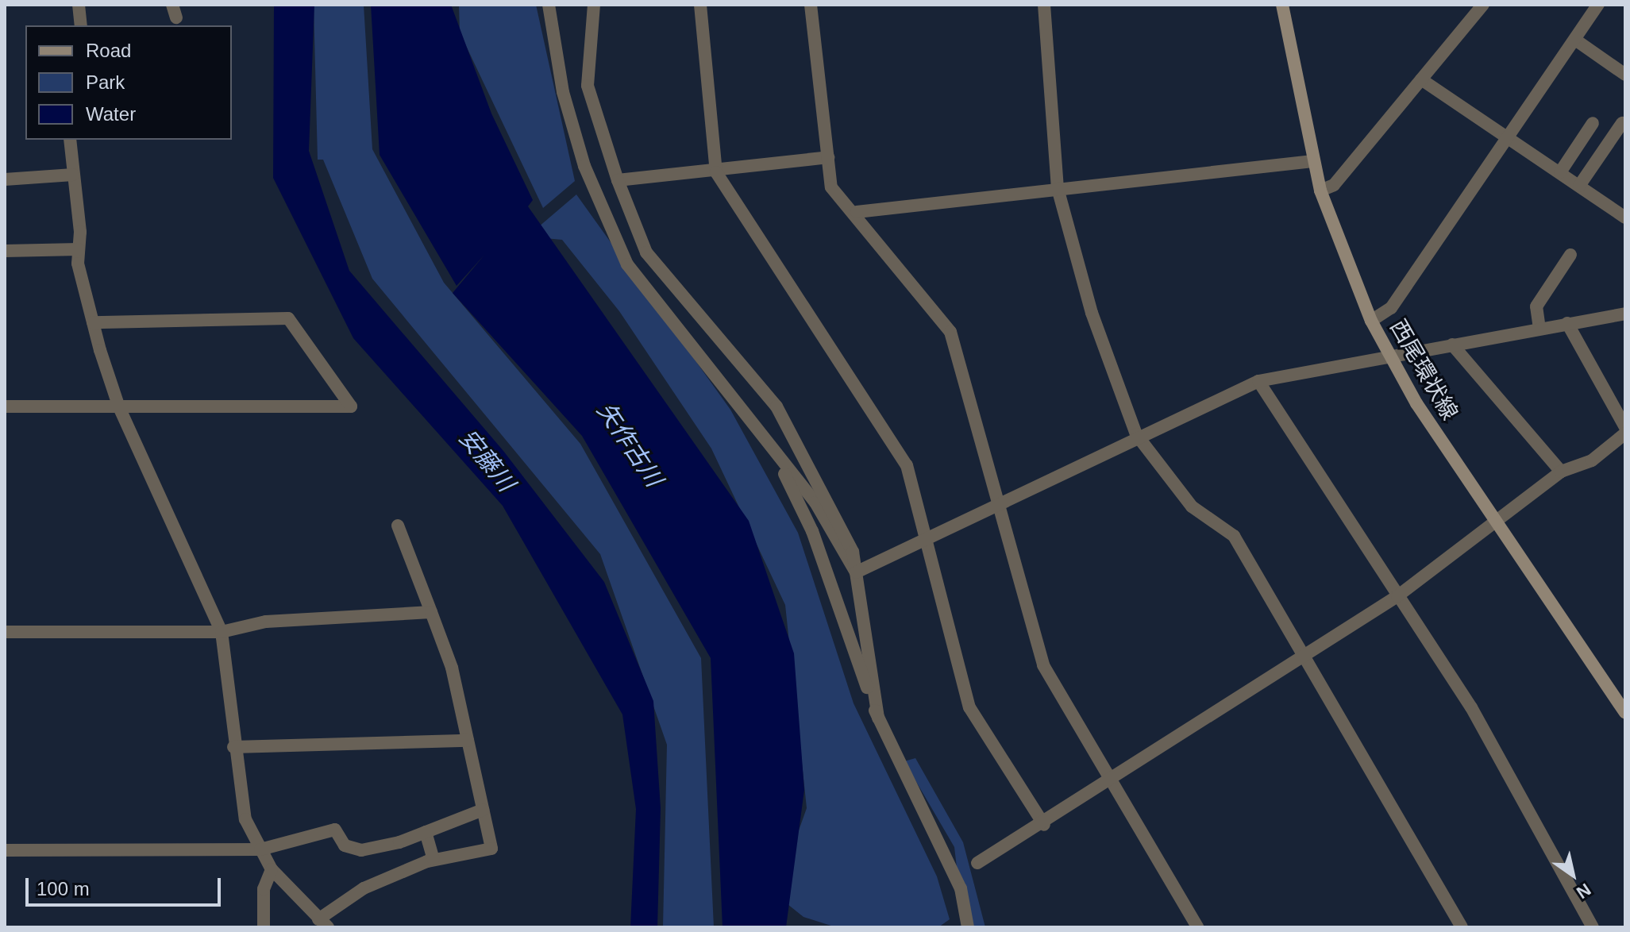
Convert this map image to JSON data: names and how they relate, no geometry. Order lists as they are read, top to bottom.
{
  "streets": {
    "main road": ["西尾環状線"]
  },
  "water": ["矢作古川", "安藤川"],
  "legend": ["Road", "Park", "Water"],
  "scale_bar": "100 m",
  "north": "bottom right"
}
